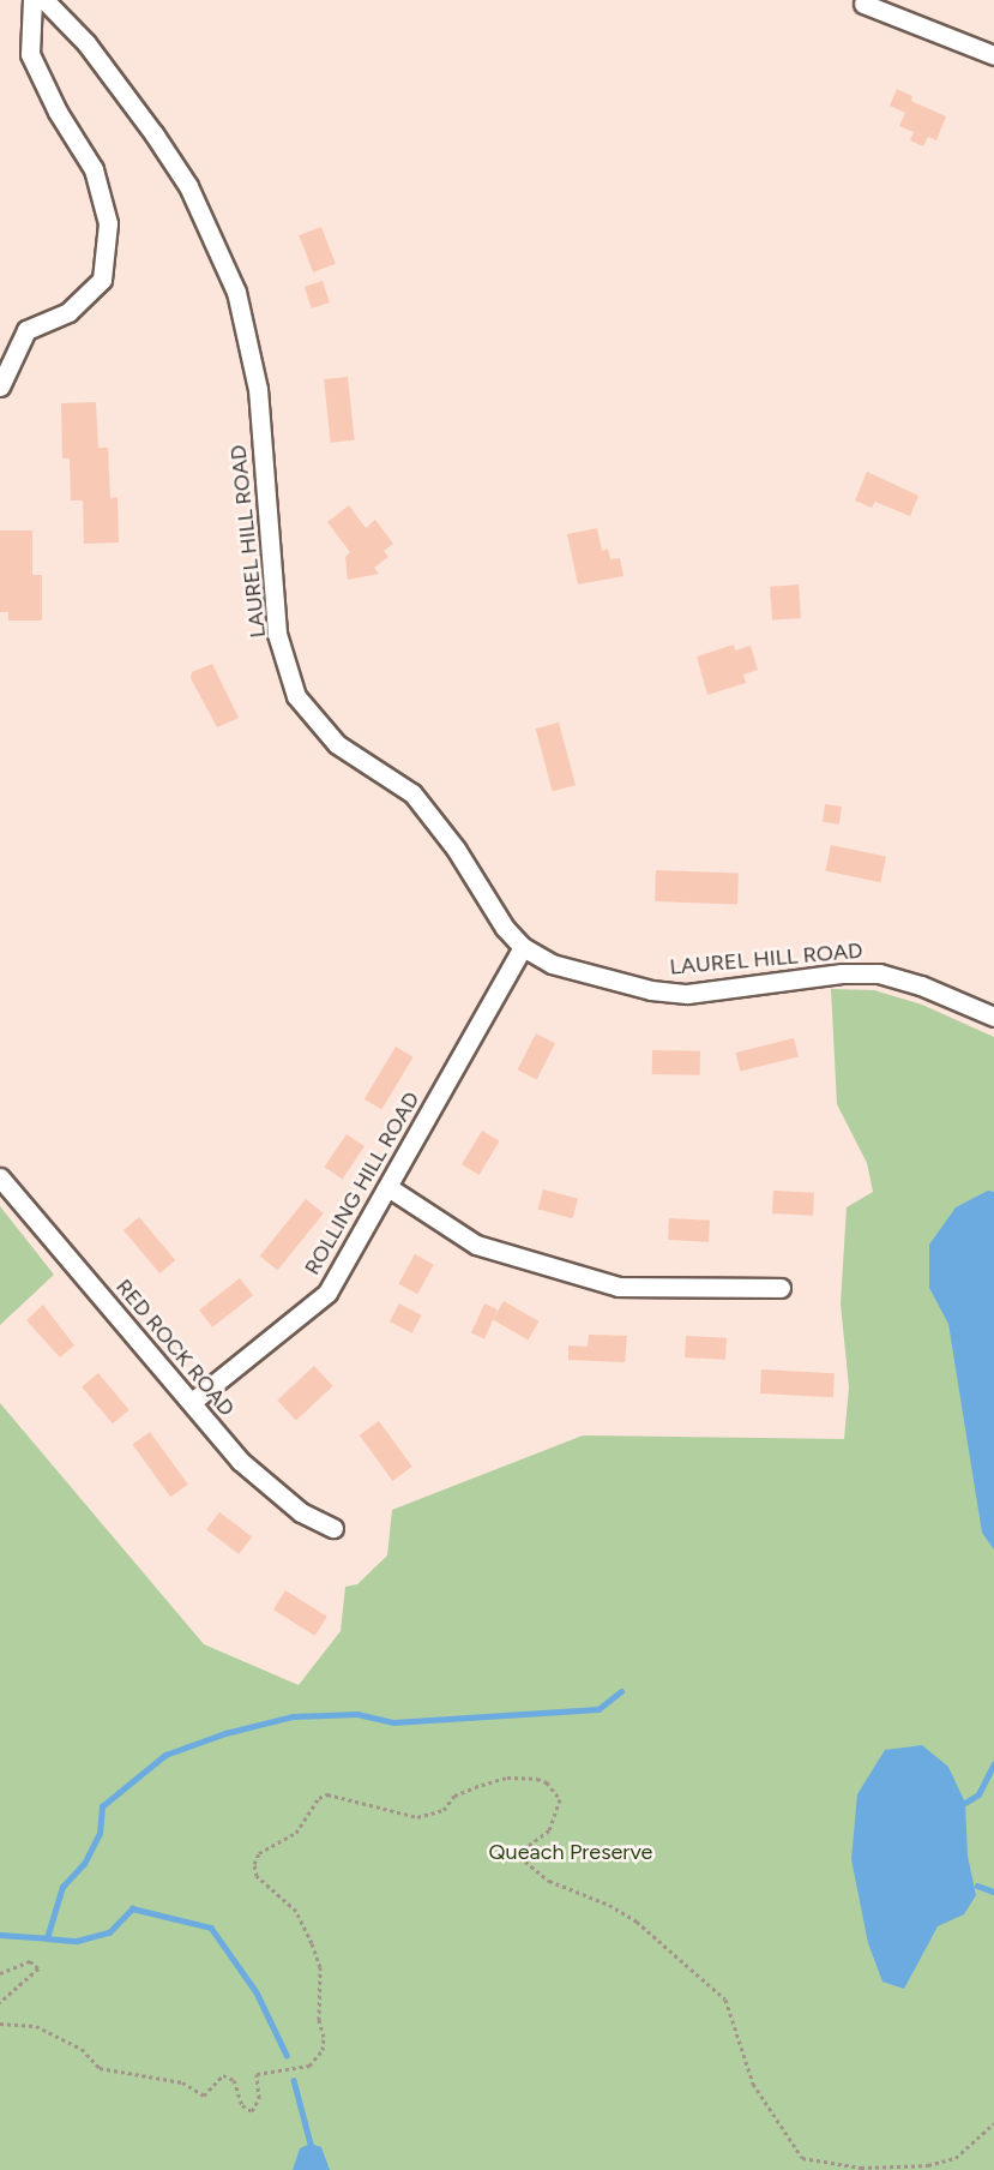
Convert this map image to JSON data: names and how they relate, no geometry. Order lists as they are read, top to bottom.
{
  "streets": {
    "street": ["LAUREL HILL ROAD", "ROLLING HILL ROAD", "RED ROCK ROAD"]
  },
  "crossings": [
    ["LAUREL HILL ROAD", "ROLLING HILL ROAD"],
    ["ROLLING HILL ROAD", "RED ROCK ROAD"]
  ],
  "parks": ["Queach Preserve"]
}
